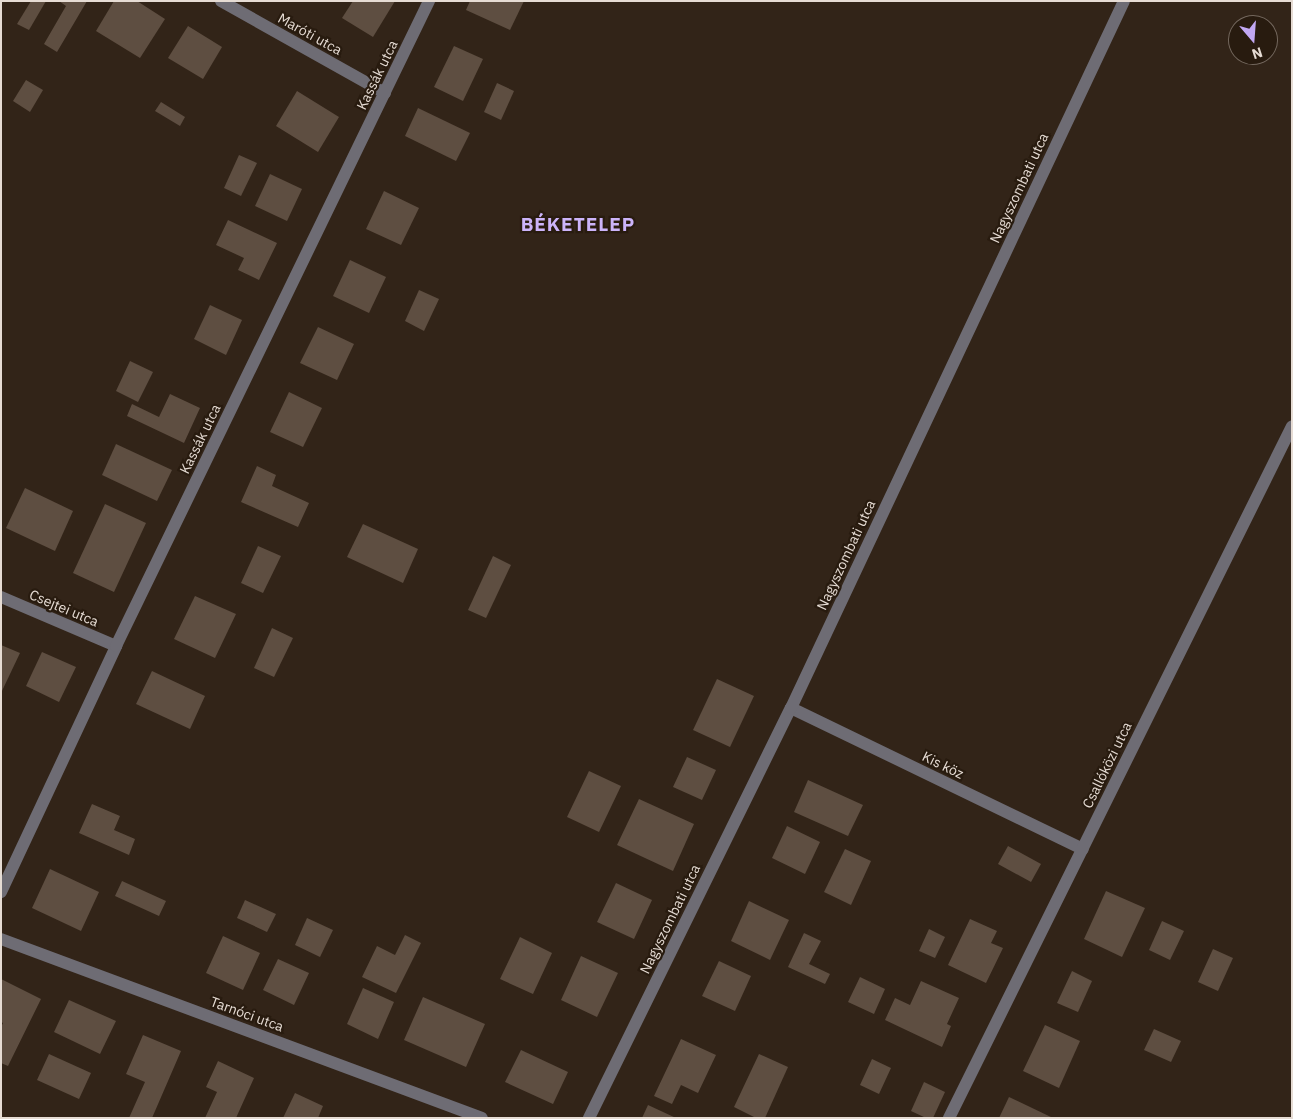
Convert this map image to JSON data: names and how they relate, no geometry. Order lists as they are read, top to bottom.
{
  "streets": {
    "street": [
      "Maróti utca",
      "Kassák utca",
      "Nagyszombati utca",
      "Csejtei utca",
      "Kis köz",
      "Csallóközi utca",
      "Tarnóci utca"
    ]
  },
  "crossings": [
    ["Maróti utca", "Kassák utca"],
    ["Kassák utca", "Csejtei utca"],
    ["Nagyszombati utca", "Kis köz"],
    ["Kis köz", "Csallóközi utca"]
  ],
  "districts": ["BÉKETELEP"],
  "north": "bottom"
}
